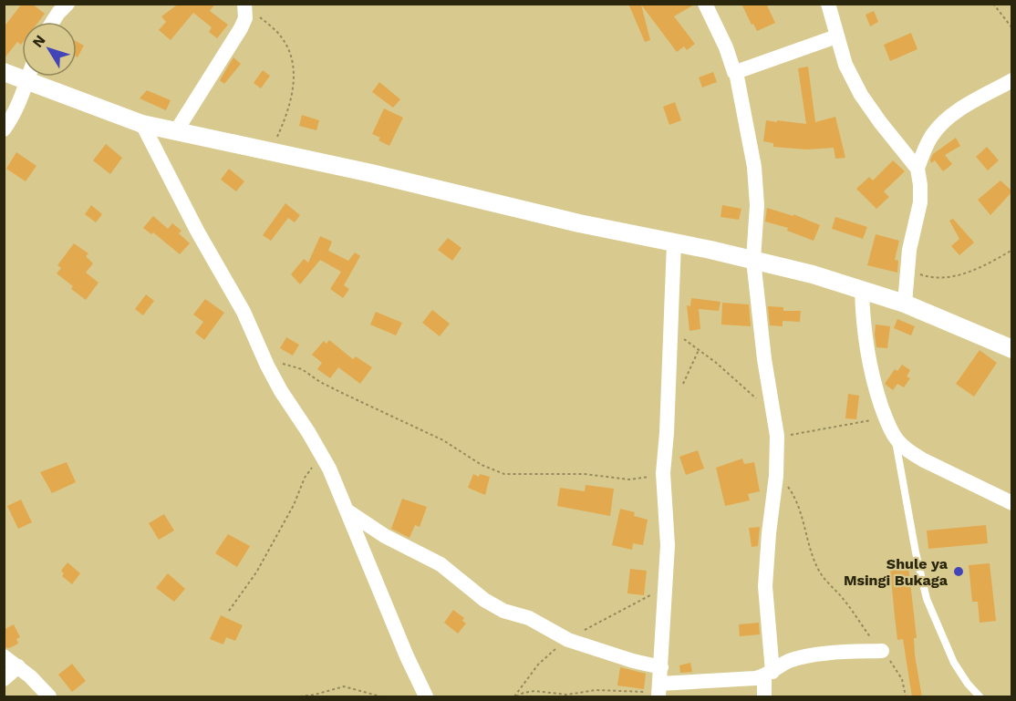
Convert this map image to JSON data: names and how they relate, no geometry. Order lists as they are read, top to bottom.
{
  "places": ["Shule ya Msingi Bukaga"],
  "north": "top left"
}
